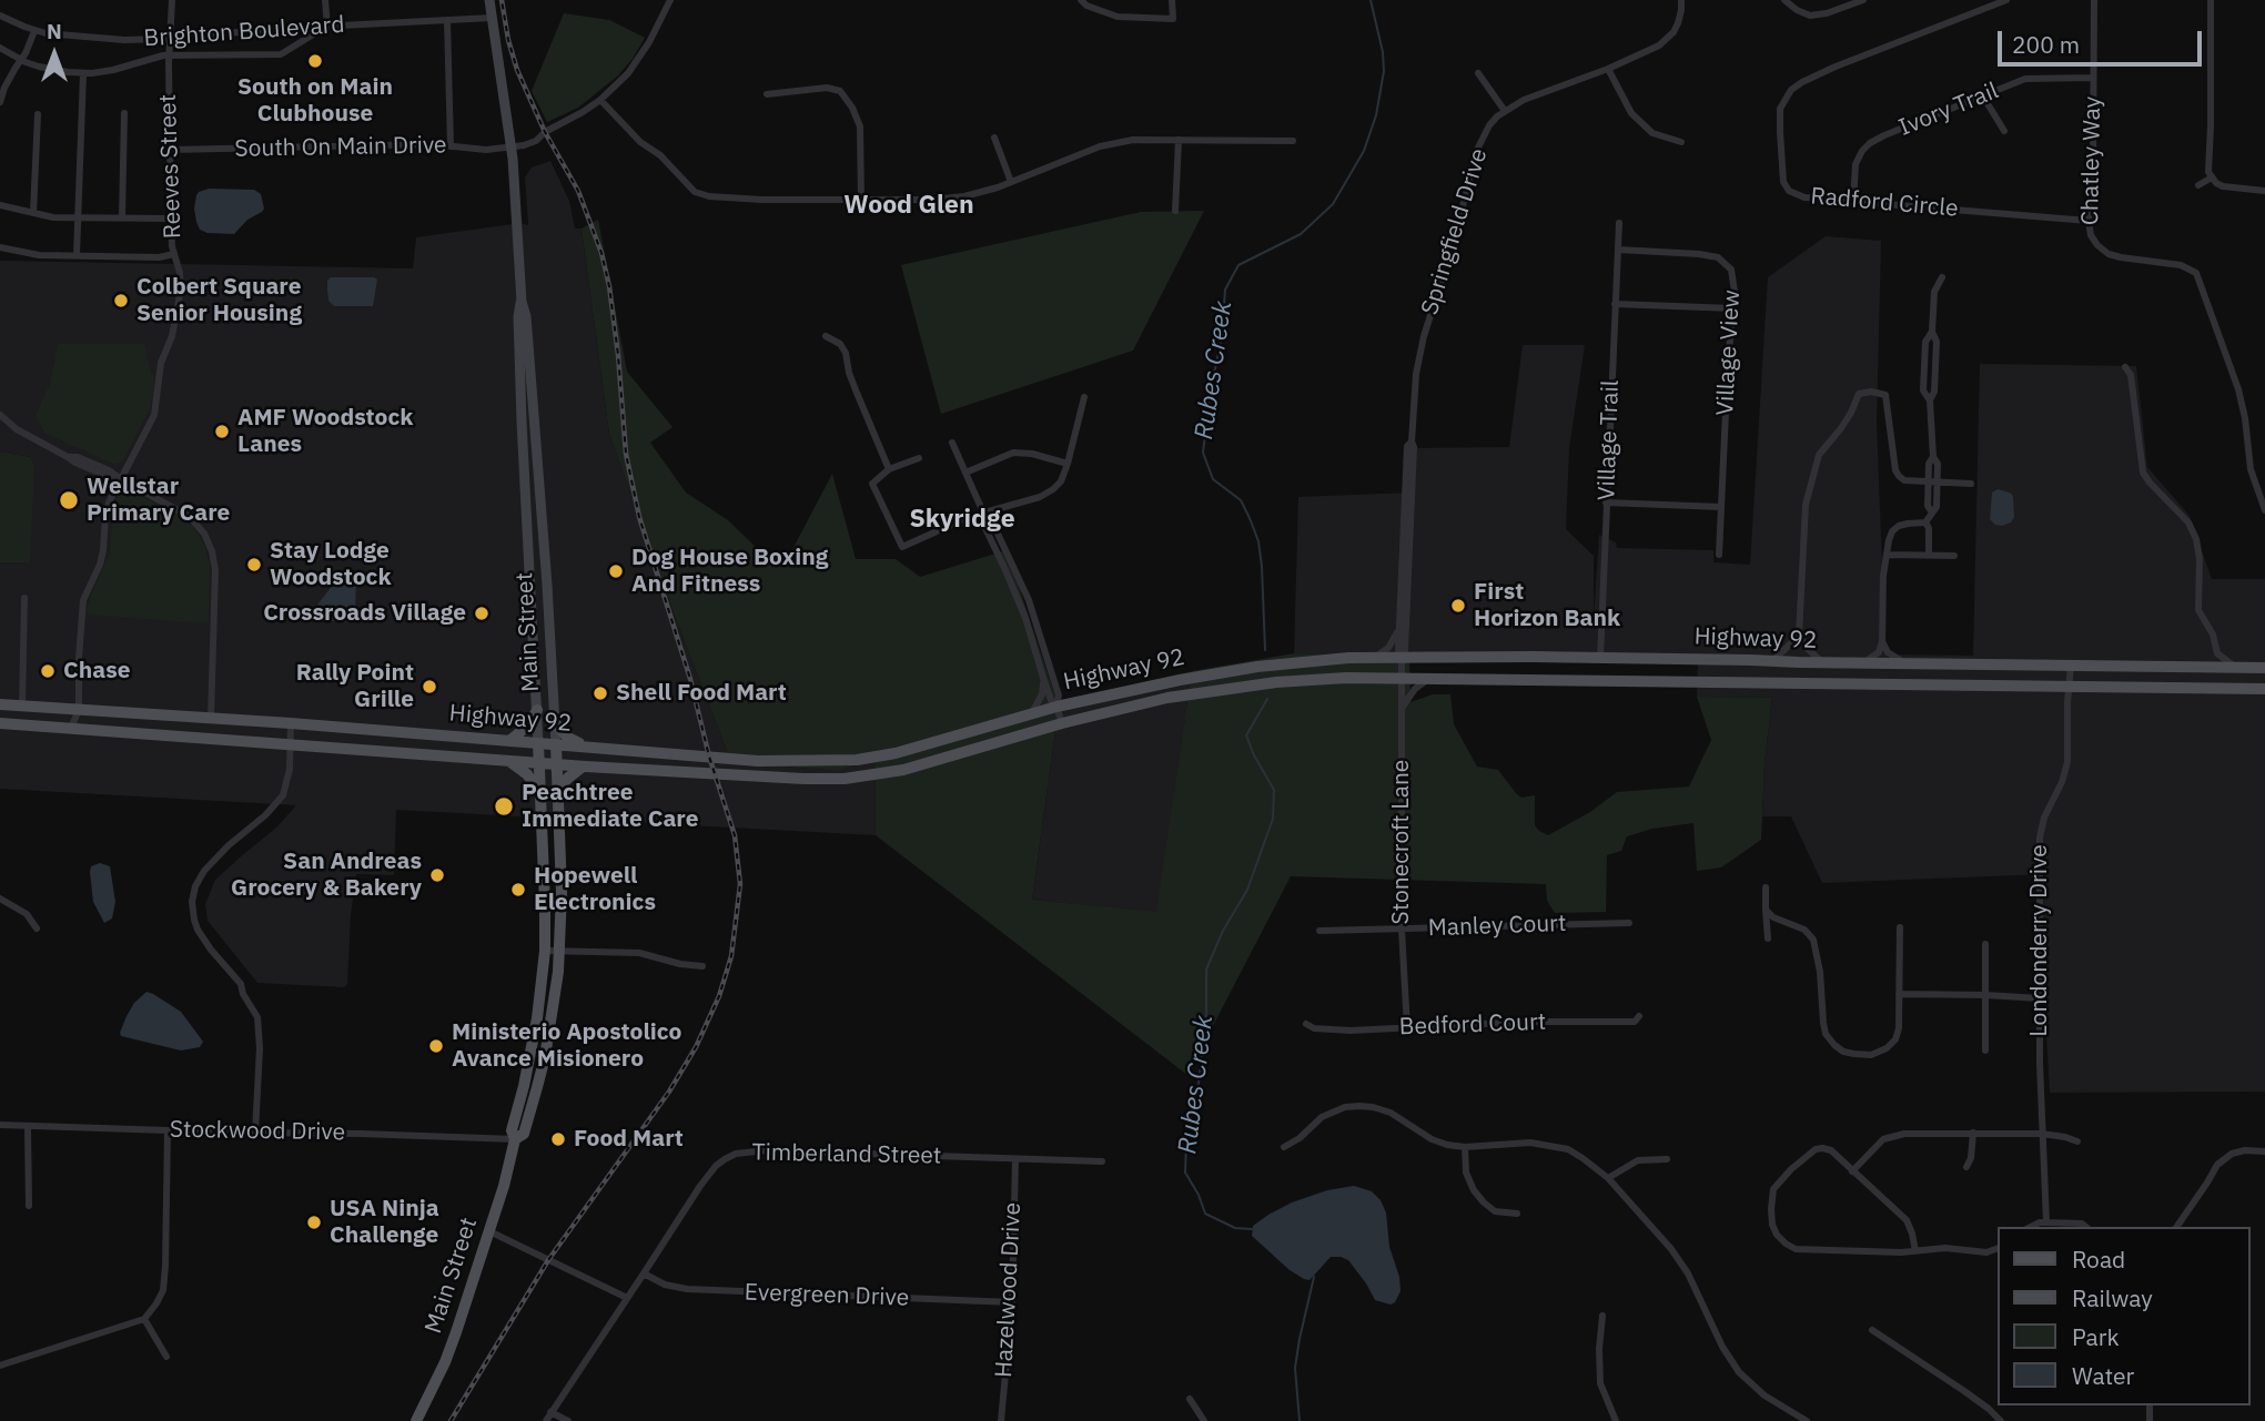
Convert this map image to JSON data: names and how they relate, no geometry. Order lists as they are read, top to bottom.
{
  "streets": {
    "main road": ["Main Street", "Highway 92"],
    "street": [
      "Brighton Boulevard",
      "Ivory Trail",
      "South On Main Drive",
      "Chatley Way",
      "Reeves Street",
      "Radford Circle",
      "Springfield Drive",
      "Village View",
      "Village Trail",
      "Stonecroft Lane",
      "Manley Court",
      "Londonderry Drive",
      "Bedford Court",
      "Stockwood Drive",
      "Timberland Street",
      "Hazelwood Drive",
      "Evergreen Drive"
    ]
  },
  "crossings": [
    ["Brighton Boulevard", "Reeves Street"],
    ["Brighton Boulevard", "Main Street"],
    ["Ivory Trail", "Chatley Way"],
    ["Ivory Trail", "Radford Circle"],
    ["South On Main Drive", "Reeves Street"],
    ["South On Main Drive", "Main Street"],
    ["Chatley Way", "Radford Circle"],
    ["Reeves Street", "Highway 92"],
    ["Springfield Drive", "Highway 92"],
    ["Springfield Drive", "Stonecroft Lane"],
    ["Village View", "Village Trail"],
    ["Village Trail", "Highway 92"],
    ["Main Street", "Highway 92"],
    ["Main Street", "Stockwood Drive"],
    ["Highway 92", "Stonecroft Lane"],
    ["Highway 92", "Londonderry Drive"],
    ["Stonecroft Lane", "Manley Court"],
    ["Stonecroft Lane", "Bedford Court"],
    ["Timberland Street", "Hazelwood Drive"],
    ["Timberland Street", "Evergreen Drive"],
    ["Hazelwood Drive", "Evergreen Drive"]
  ],
  "districts": ["Wood Glen", "Skyridge"],
  "water": ["Rubes Creek"],
  "places": [
    "South on Main Clubhouse",
    "Colbert Square Senior Housing",
    "AMF Woodstock Lanes",
    "Wellstar Primary Care",
    "Stay Lodge Woodstock",
    "Dog House Boxing And Fitness",
    "First Horizon Bank",
    "Crossroads Village",
    "Chase",
    "Rally Point Grille",
    "Shell Food Mart",
    "Peachtree Immediate Care",
    "San Andreas Grocery & Bakery",
    "Hopewell Electronics",
    "Ministerio Apostolico Avance Misionero",
    "Food Mart",
    "USA Ninja Challenge"
  ],
  "legend": [
    "Road",
    "Railway",
    "Park",
    "Water"
  ],
  "scale_bar": "200 m",
  "north": "top"
}
